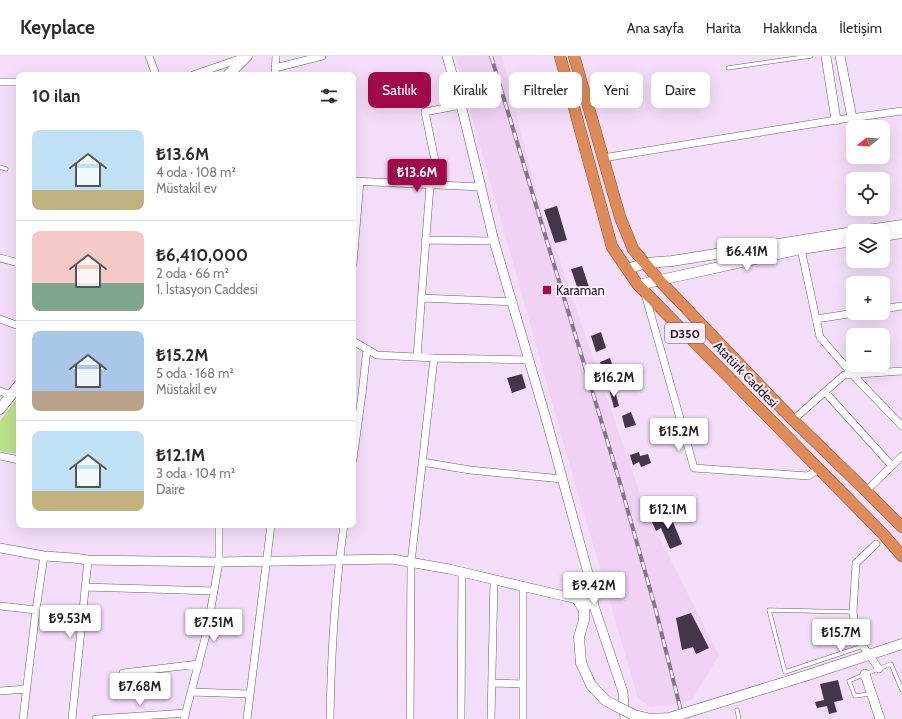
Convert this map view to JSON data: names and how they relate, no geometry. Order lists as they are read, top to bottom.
{
  "streets": {
    "highway": ["D350", "Atatürk Caddesi"]
  },
  "places": {
    "transit": ["Karaman"]
  },
  "north": "left",
  "page": {
    "header": "Keyplace",
    "nav": [
      "Ana sayfa",
      "Harita",
      "Hakkında",
      "İletişim"
    ],
    "chip": [
      "Satılık",
      "Kiralık",
      "Filtreler",
      "Yeni",
      "Daire"
    ],
    "heading": "10 ilan",
    "map_buttons": ["+", "−"],
    "list": [
      {
        "name": "₺13.6M",
        "note": "4 oda · 108 m² · Müstakil ev"
      },
      {
        "name": "₺6,410,000",
        "note": "2 oda · 66 m² · 1. İstasyon Caddesi"
      },
      {
        "name": "₺15.2M",
        "note": "5 oda · 168 m² · Müstakil ev"
      },
      {
        "name": "₺12.1M",
        "note": "3 oda · 104 m² · Daire"
      }
    ],
    "price": [
      "₺13.6M",
      "₺6.41M",
      "₺16.2M",
      "₺15.2M",
      "₺12.1M",
      "₺9.42M",
      "₺9.53M",
      "₺7.51M",
      "₺15.7M",
      "₺7.68M"
    ]
  }
}
